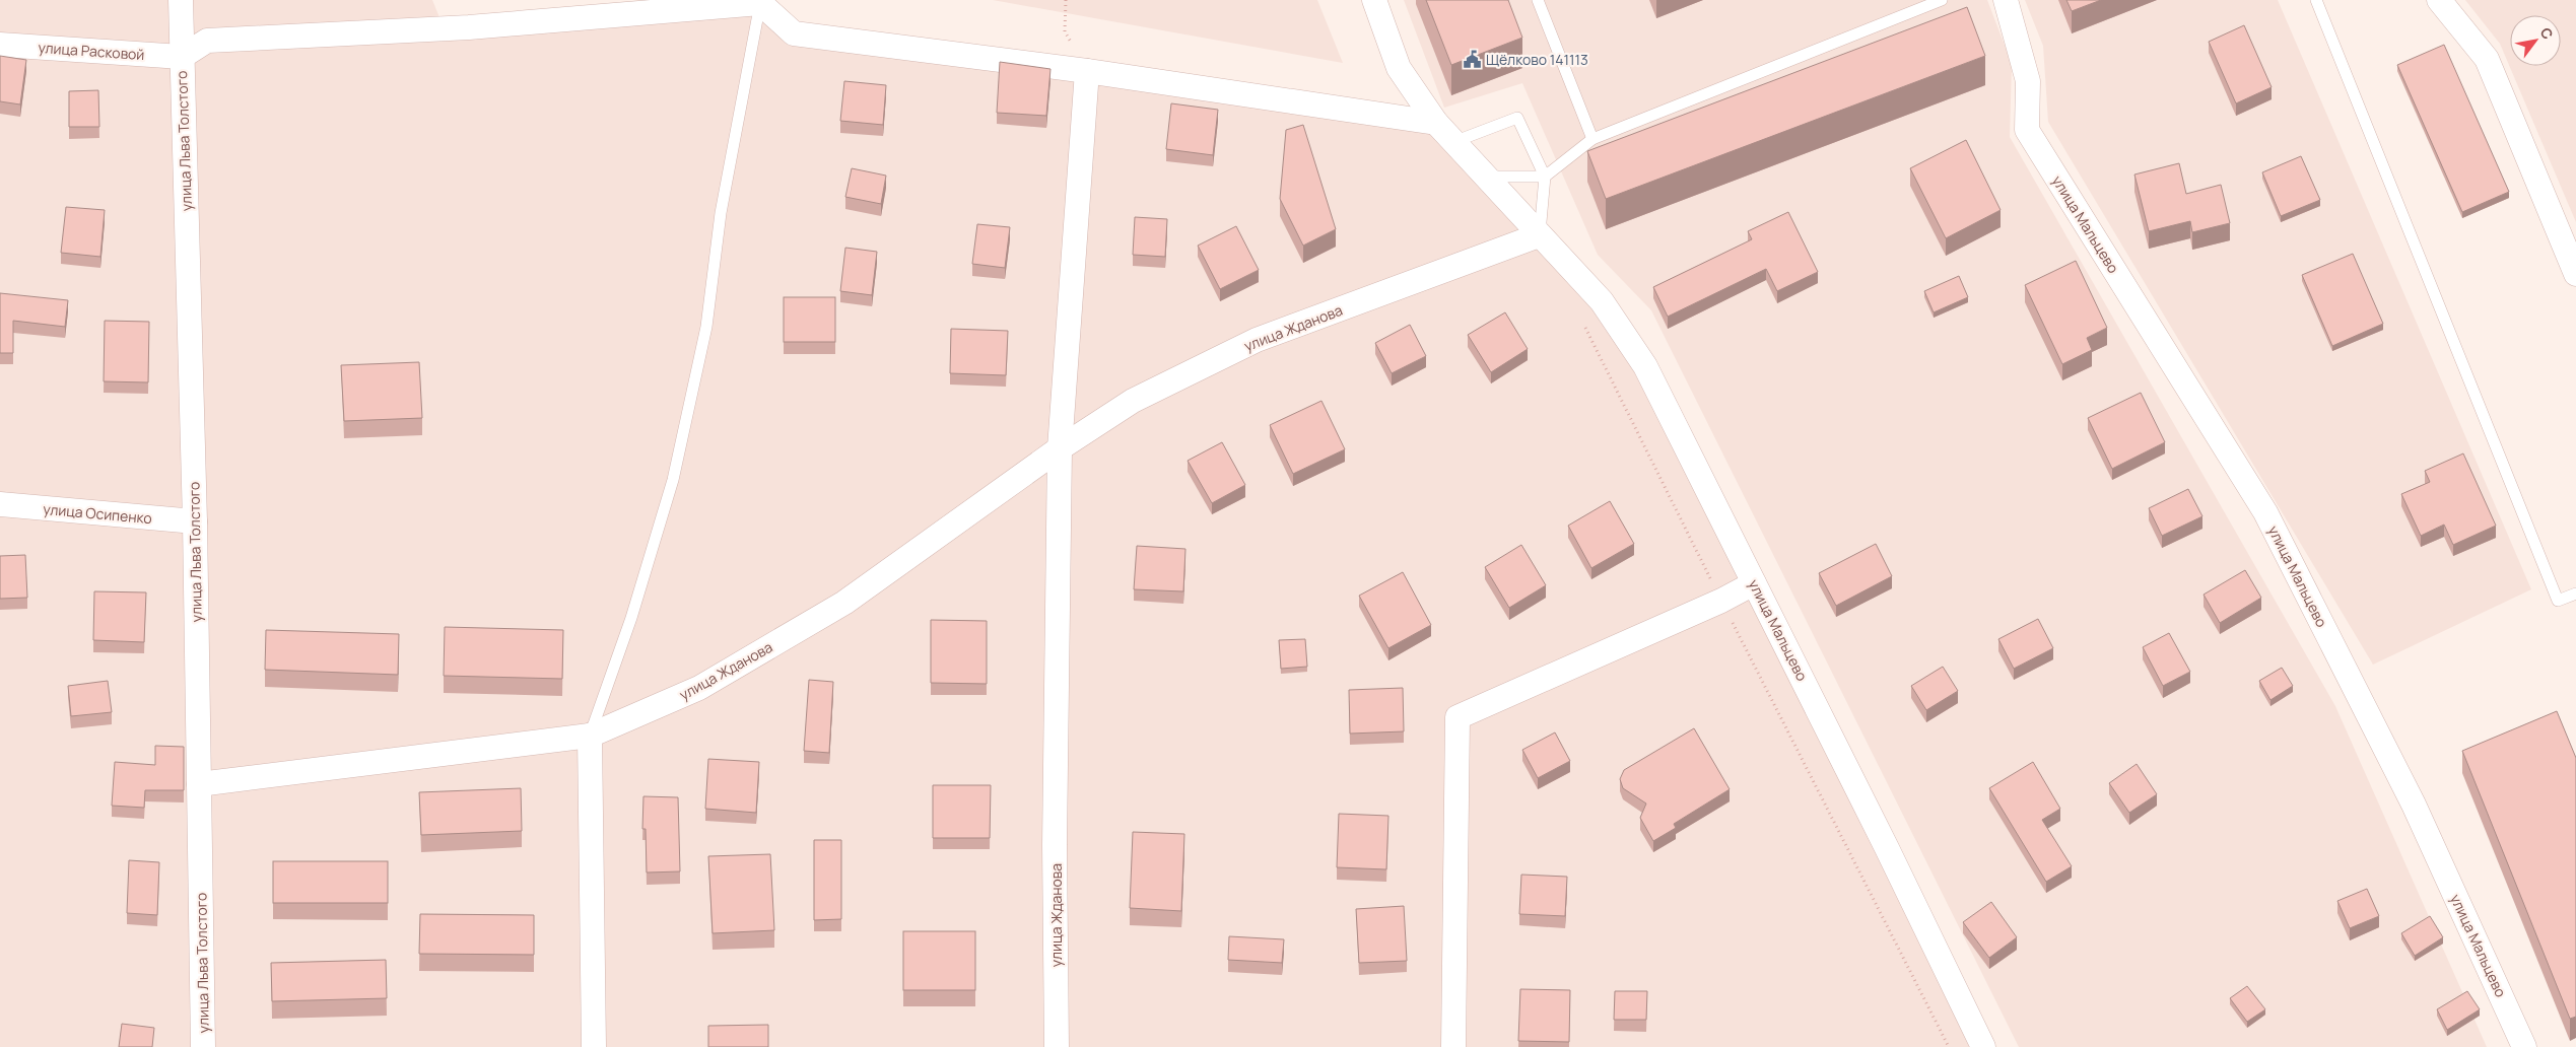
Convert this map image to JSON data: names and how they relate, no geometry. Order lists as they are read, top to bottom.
{
  "streets": {
    "street": [
      "улица Расковой",
      "улица Льва Толстого",
      "улица Мальцево",
      "улица Жданова",
      "улица Осипенко"
    ]
  },
  "crossings": [
    ["улица Расковой", "улица Льва Толстого"],
    ["улица Льва Толстого", "улица Жданова"],
    ["улица Льва Толстого", "улица Осипенко"],
    ["улица Мальцево", "улица Жданова"]
  ],
  "places": {
    "public building": ["Щёлково 141113"]
  },
  "north": "top right"
}
